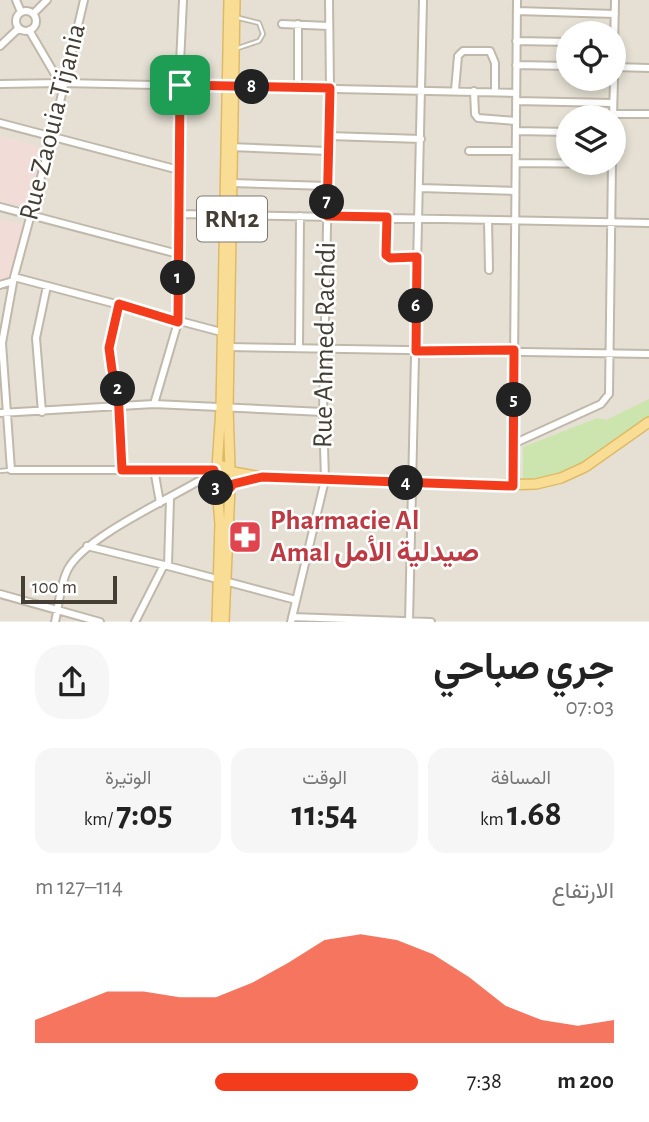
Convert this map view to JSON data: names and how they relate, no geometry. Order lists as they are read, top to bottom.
{
  "streets": {
    "main road": ["RN12"],
    "street": ["Rue Zaouia Tijania", "Rue Ahmed Rachdi"]
  },
  "places": {
    "pharmacy": ["Pharmacie Al Amal صيدلية الأمل"]
  },
  "scale_bar": "100 m",
  "page": {
    "pins": [
      "8",
      "7",
      "1",
      "6",
      "2",
      "5",
      "4",
      "3"
    ],
    "scale": "100 m",
    "heading": ["جري صباحي", "07:03"],
    "stats": [
      ["المسافة", "1.68 km"],
      ["الوقت", "11:54"],
      ["الوتيرة", "7:05 /km"]
    ],
    "chart": ["الارتفاع", "114–127 m"],
    "list": [
      {
        "name": "200 m",
        "note": "7:38"
      }
    ]
  }
}
